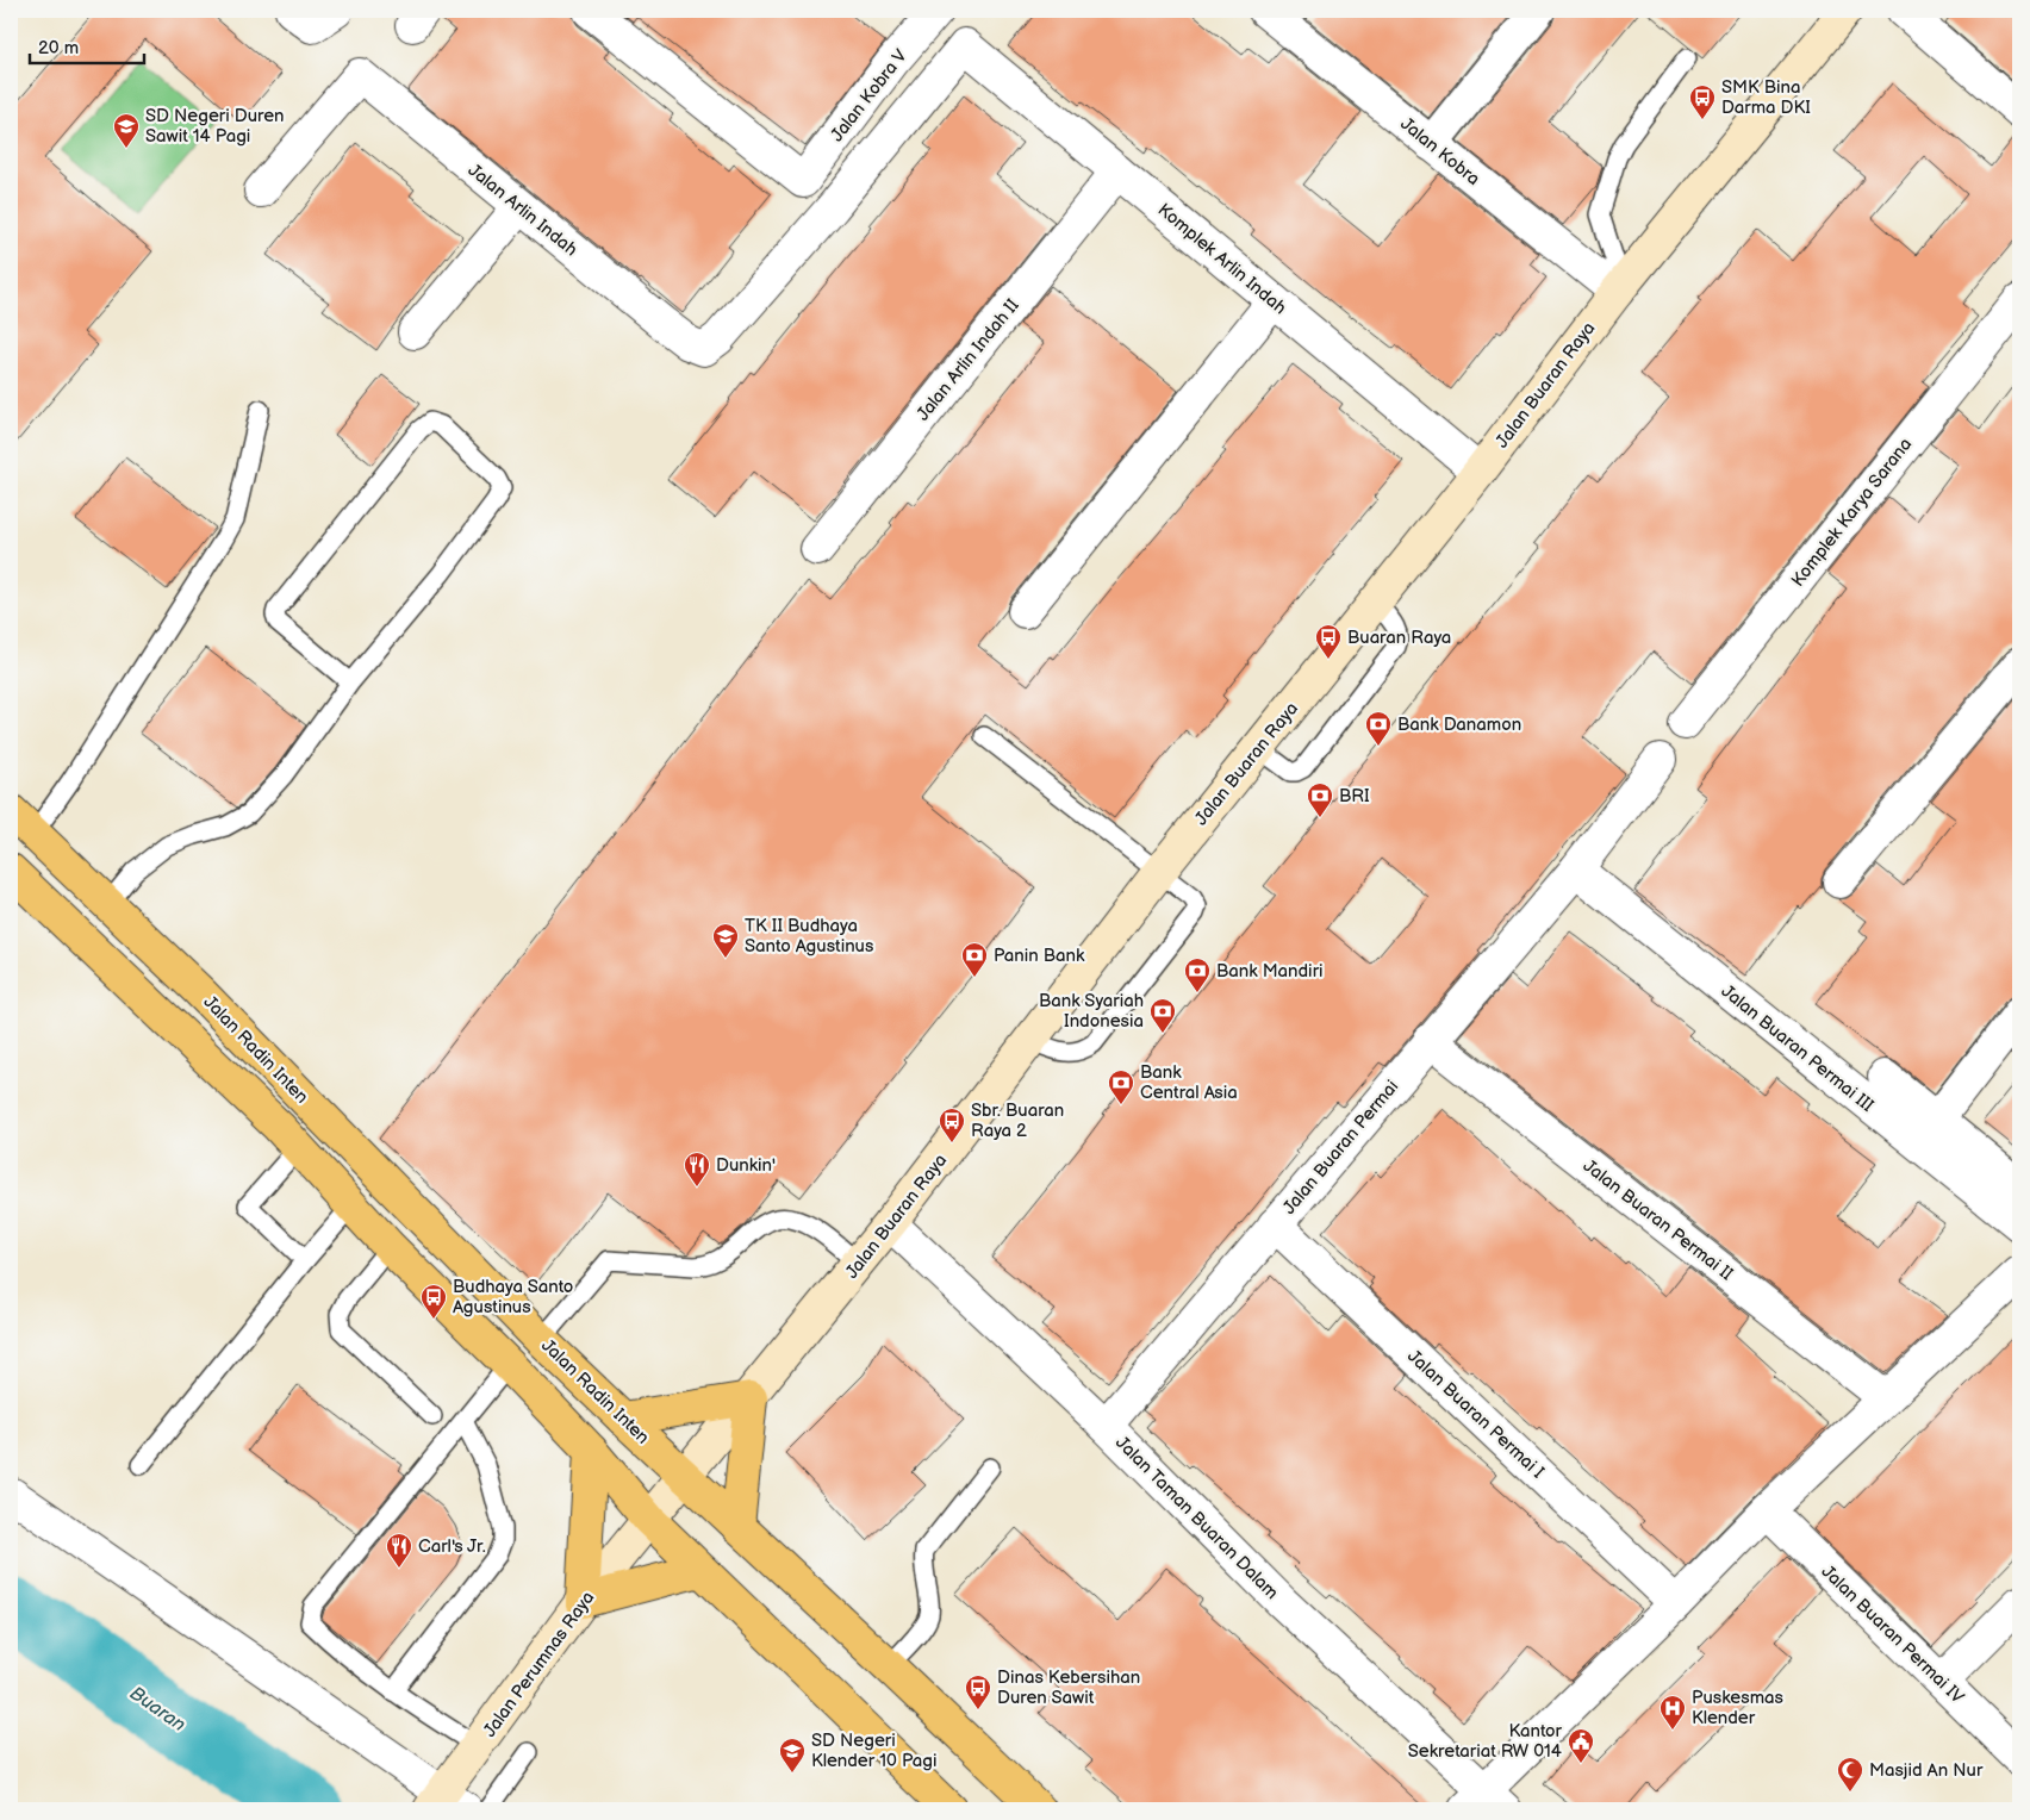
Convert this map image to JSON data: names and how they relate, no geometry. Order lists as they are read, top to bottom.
{
  "streets": {
    "main road": ["Jalan Radin Inten"],
    "street": [
      "Jalan Kobra V",
      "Jalan Kobra",
      "Jalan Arlin Indah",
      "Komplek Arlin Indah",
      "Jalan Arlin Indah II",
      "Jalan Buaran Raya",
      "Komplek Karya Sarana",
      "Jalan Buaran Permai III",
      "Jalan Buaran Permai",
      "Jalan Buaran Permai II",
      "Jalan Buaran Permai I",
      "Jalan Taman Buaran Dalam",
      "Jalan Buaran Permai IV",
      "Jalan Perumnas Raya"
    ]
  },
  "crossings": [
    ["Jalan Kobra", "Jalan Buaran Raya"],
    ["Jalan Arlin Indah", "Komplek Arlin Indah"],
    ["Komplek Arlin Indah", "Jalan Arlin Indah II"],
    ["Komplek Arlin Indah", "Jalan Buaran Raya"],
    ["Jalan Buaran Raya", "Jalan Radin Inten"],
    ["Jalan Buaran Raya", "Jalan Taman Buaran Dalam"],
    ["Jalan Buaran Raya", "Jalan Perumnas Raya"],
    ["Jalan Buaran Permai III", "Jalan Buaran Permai"],
    ["Jalan Buaran Permai", "Jalan Buaran Permai II"],
    ["Jalan Buaran Permai", "Jalan Buaran Permai I"],
    ["Jalan Buaran Permai", "Jalan Taman Buaran Dalam"]
  ],
  "water": ["Buaran"],
  "places": {
    "bus stop": [
      "SMK Bina Darma DKI",
      "Buaran Raya",
      "Sbr. Buaran Raya 2",
      "Budhaya Santo Agustinus",
      "Dinas Kebersihan Duren Sawit"
    ],
    "school or university": ["SD Negeri Duren Sawit 14 Pagi", "TK II Budhaya Santo Agustinus", "SD Negeri Klender 10 Pagi"],
    "bank": [
      "Bank Danamon",
      "BRI",
      "Panin Bank",
      "Bank Mandiri",
      "Bank Syariah Indonesia",
      "Bank Central Asia"
    ],
    "restaurant": ["Dunkin'", "Carl's Jr."],
    "hospital": ["Puskesmas Klender"],
    "public building": ["Kantor Sekretariat RW 014"],
    "mosque": ["Masjid An Nur"]
  },
  "scale_bar": "20 m"
}
